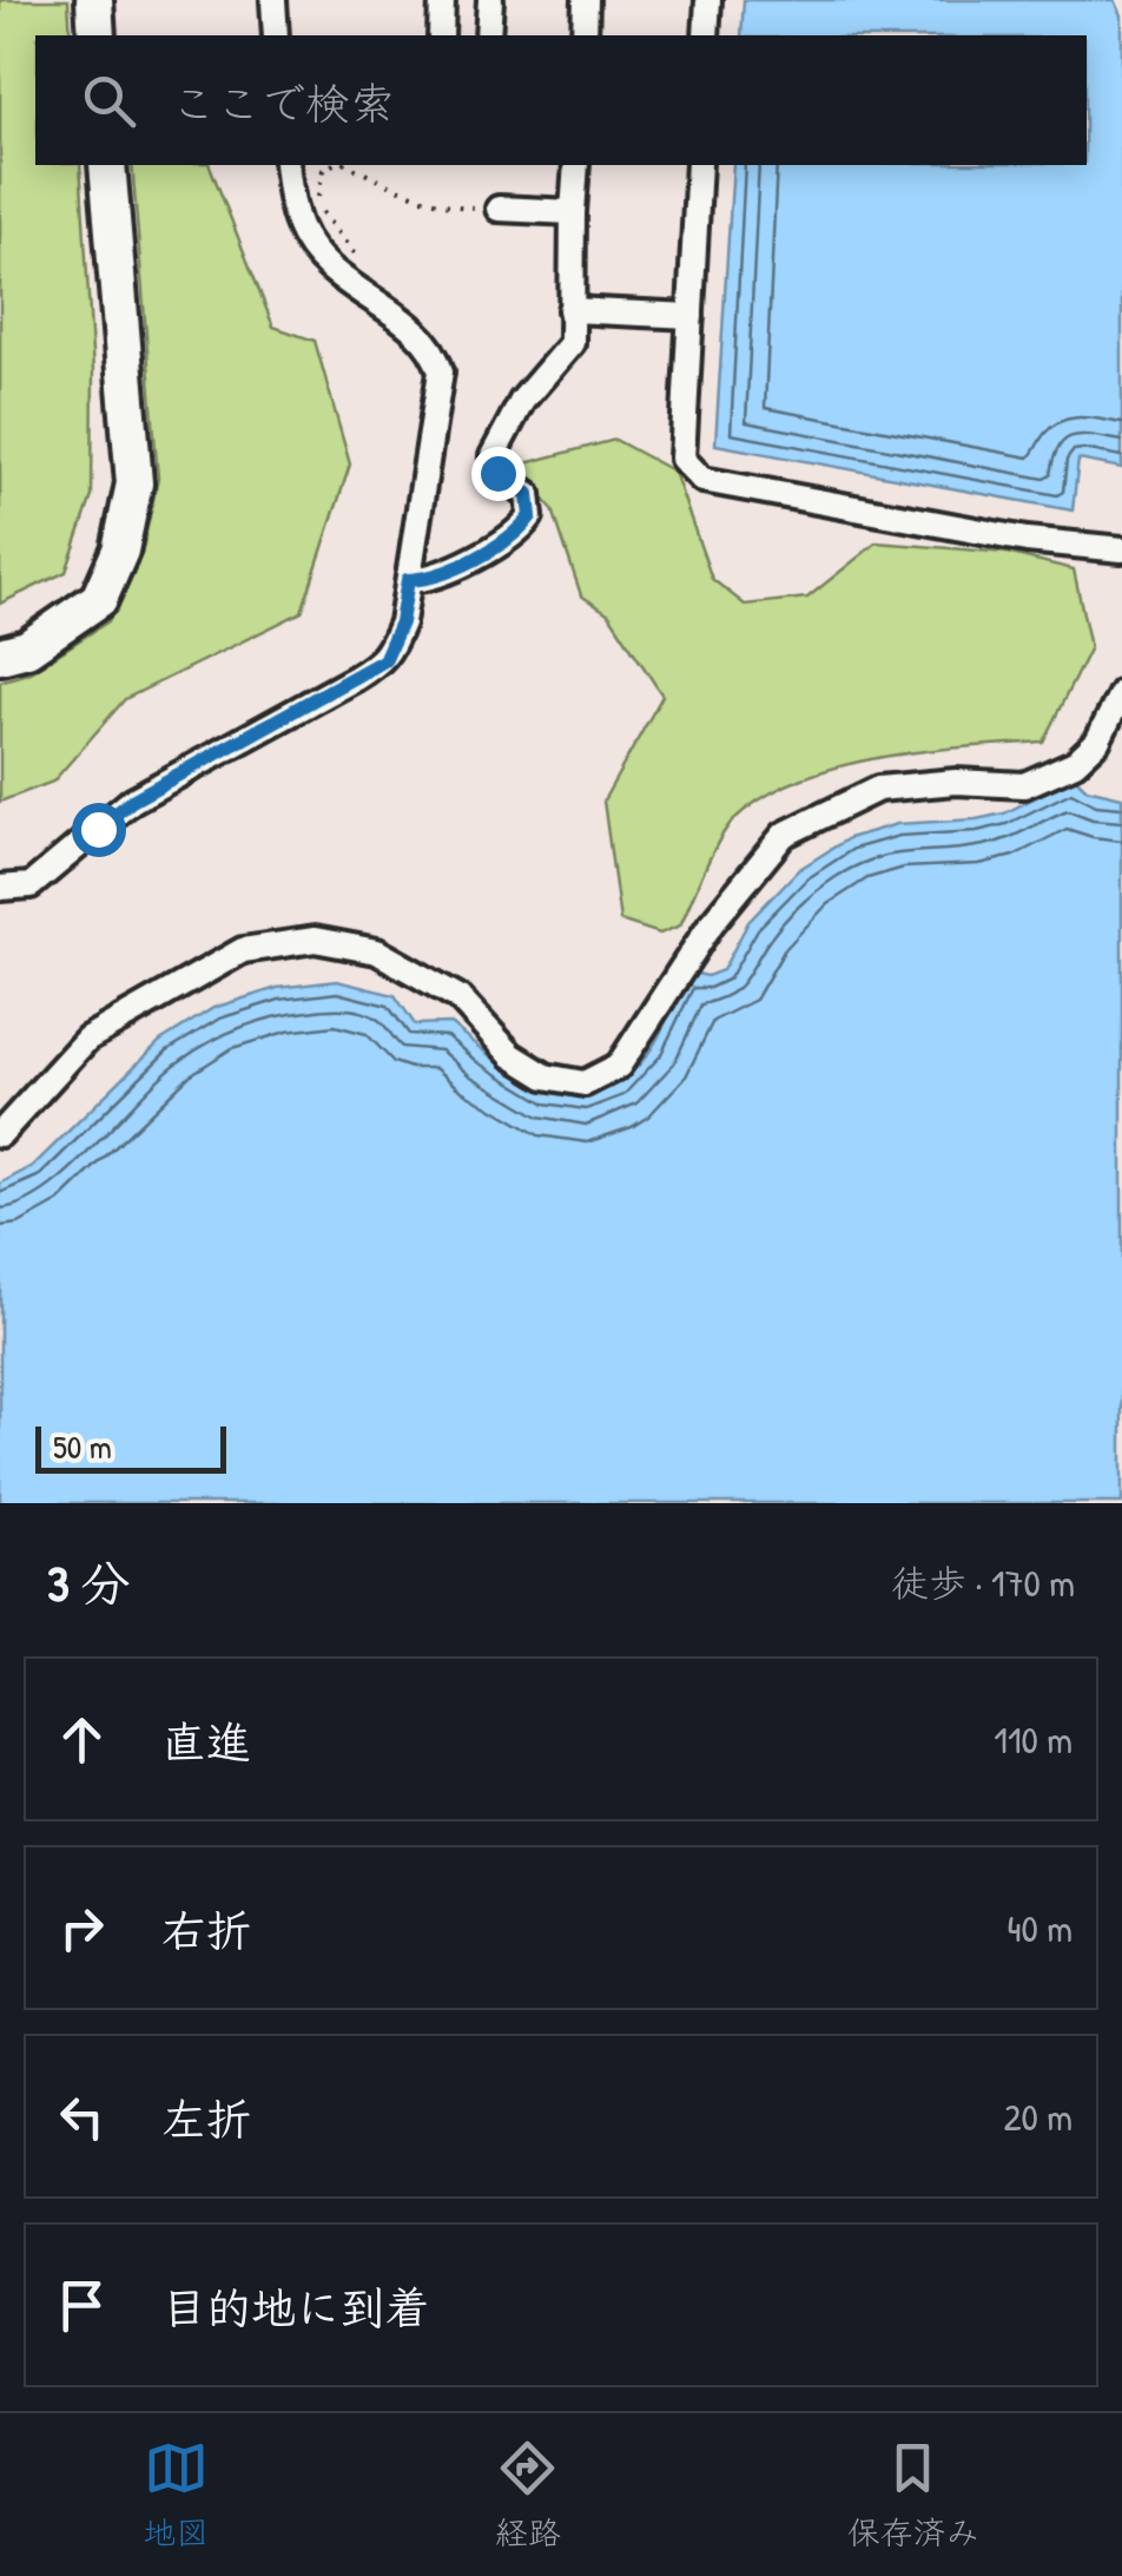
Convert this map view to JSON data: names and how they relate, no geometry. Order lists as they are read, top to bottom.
{
  "scale_bar": "50 m",
  "page": {
    "search": "ここで検索",
    "scale": "50 m",
    "heading": ["3 分", "徒歩 · 170 m"],
    "list": [
      ["直進", "110 m"],
      ["右折", "40 m"],
      ["左折", "20 m"],
      "目的地に到着"
    ],
    "nav": ["地図", "経路", "保存済み"]
  }
}
